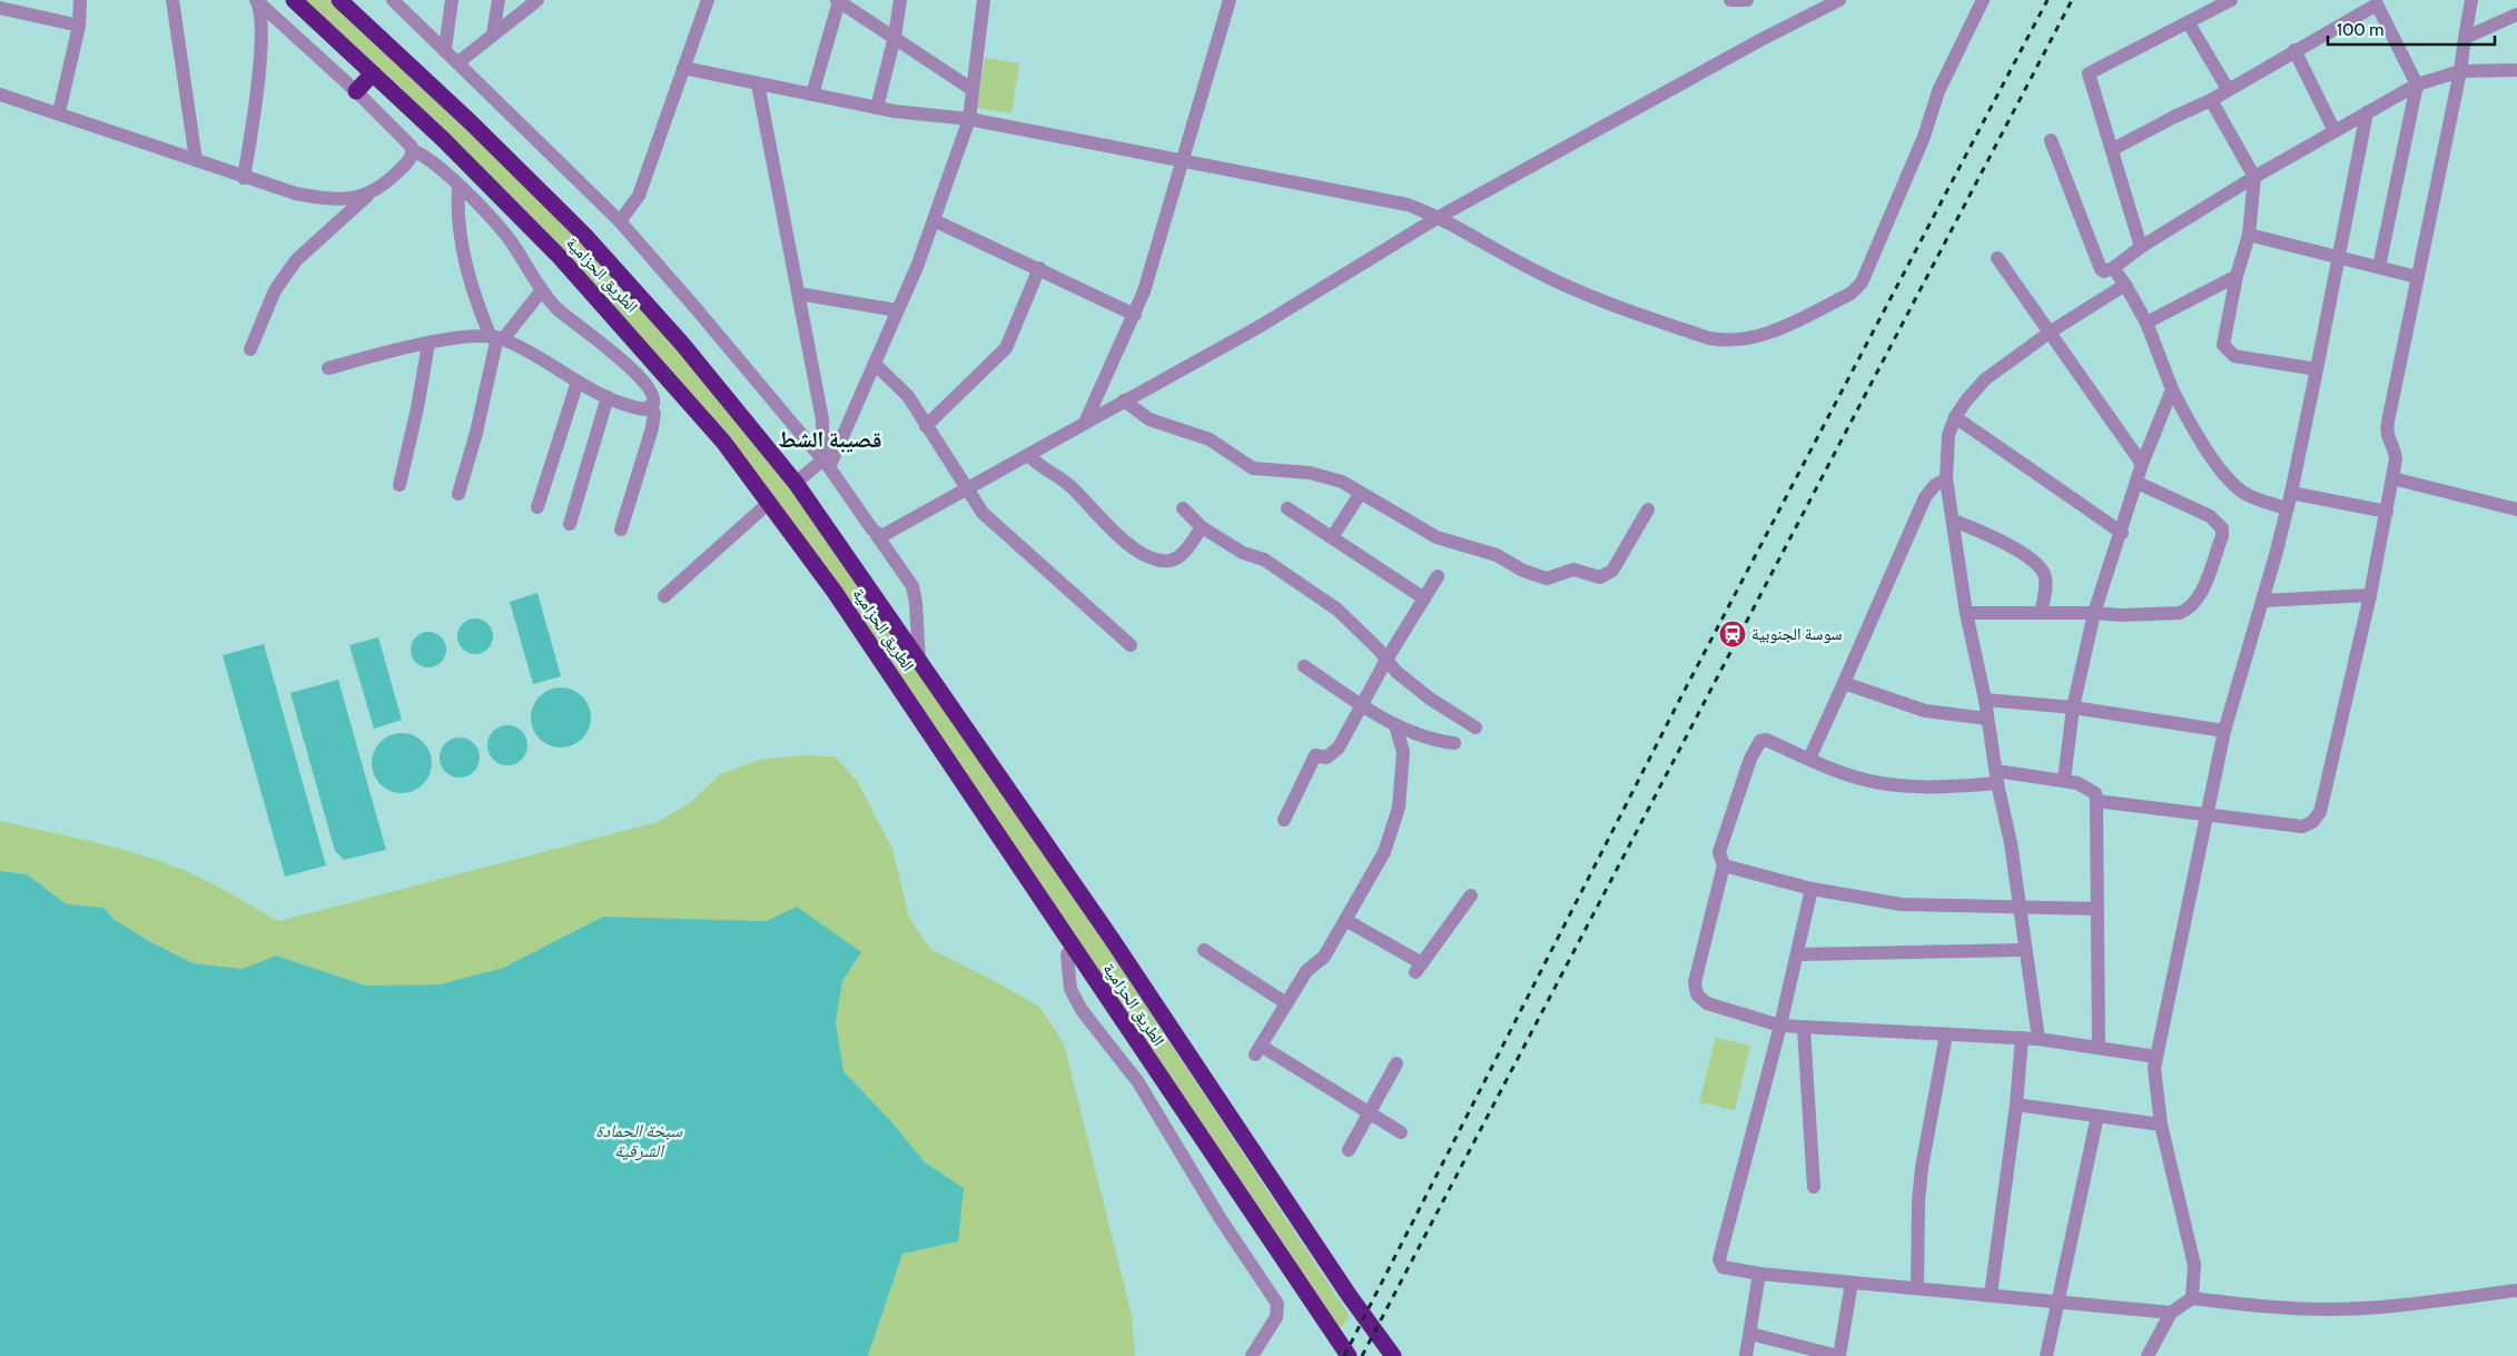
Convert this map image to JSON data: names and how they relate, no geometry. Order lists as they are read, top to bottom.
{
  "streets": {
    "highway": ["الطريق الحزامية"]
  },
  "districts": ["قصيبة الشط"],
  "water": ["سبخة الحمادة الشرقية"],
  "places": {
    "station": ["سوسة الجنوبية"]
  },
  "scale_bar": "100 m"
}
